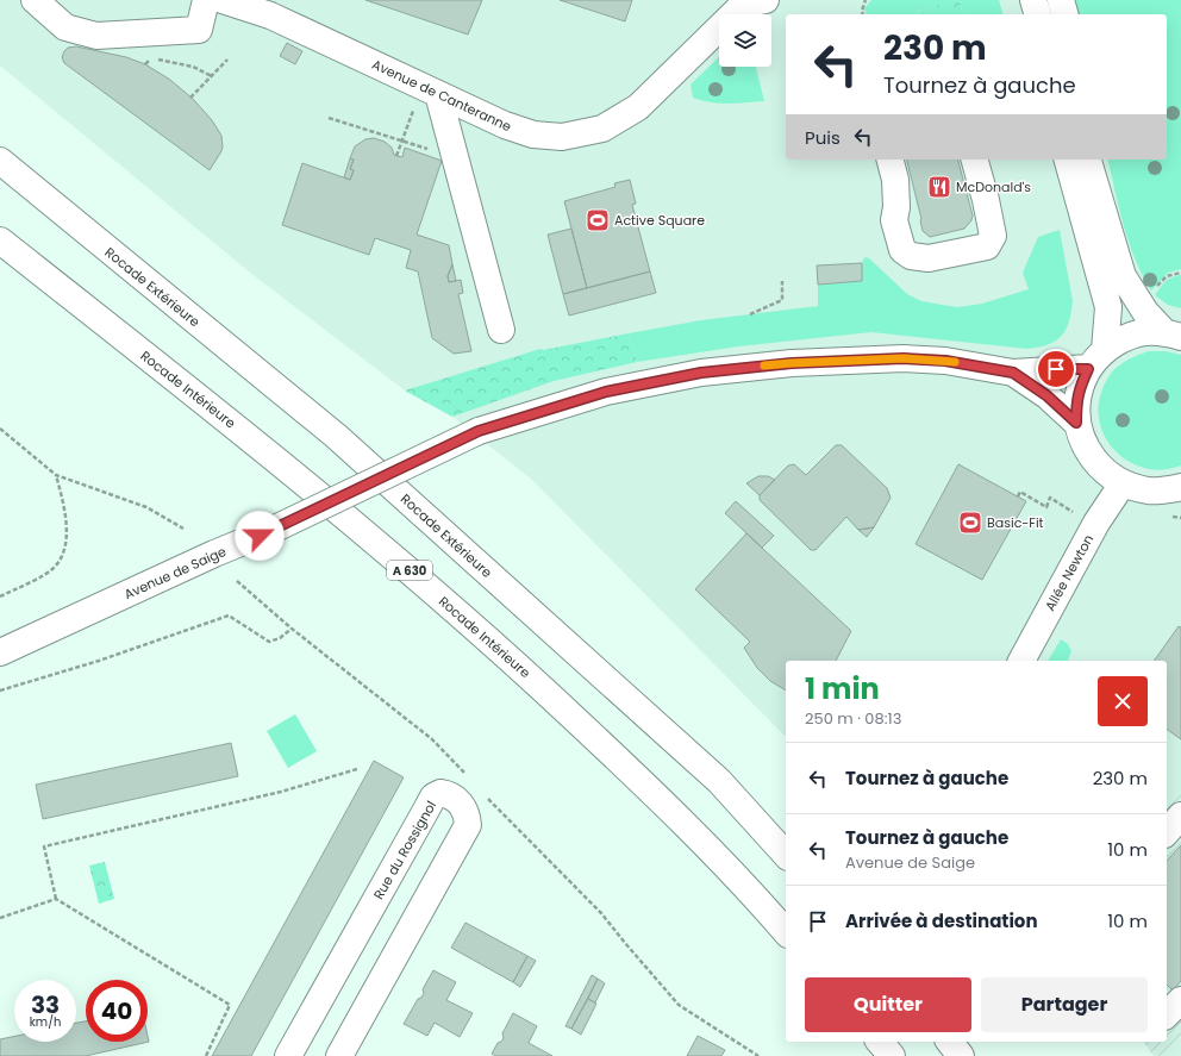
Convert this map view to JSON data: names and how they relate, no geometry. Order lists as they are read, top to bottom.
{
  "streets": {
    "main road": [
      "Avenue de Canteranne",
      "Rocade Extérieure",
      "Rocade Intérieure",
      "A 630",
      "Avenue de Saige",
      "Allée Newton",
      "Rue du Rossignol"
    ]
  },
  "places": {
    "restaurant": ["McDonald's"],
    "sports": ["Active Square", "Basic-Fit"]
  },
  "page": {
    "turn": ["230 m", "Tournez à gauche"],
    "then": "Puis",
    "heading": ["1 min", "250 m · 08:13"],
    "list": [
      {
        "name": "Tournez à gauche",
        "value": "230 m"
      },
      {
        "name": "Tournez à gauche",
        "note": "Avenue de Saige",
        "value": "10 m"
      },
      {
        "name": "Arrivée à destination",
        "value": "10 m"
      }
    ],
    "buttons": ["Quitter", "Partager"],
    "speed": "33 km/h",
    "limit": "40"
  }
}
